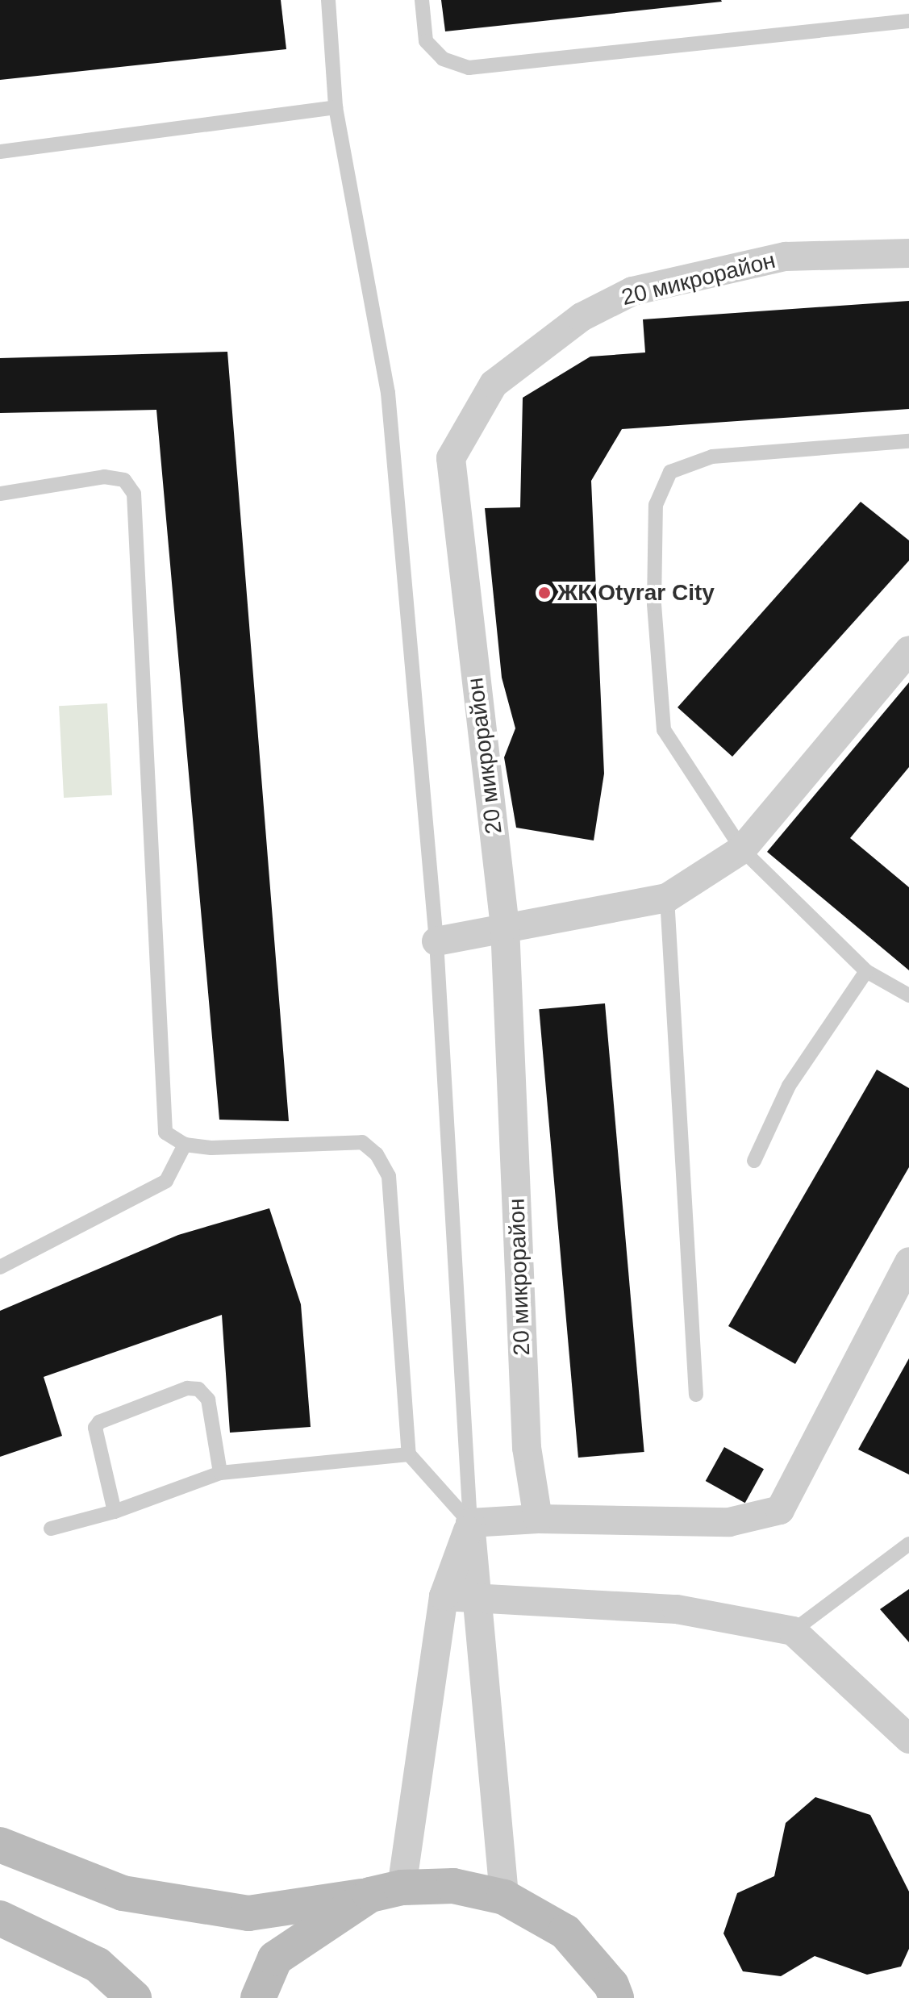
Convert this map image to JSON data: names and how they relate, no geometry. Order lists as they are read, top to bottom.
{
  "streets": {
    "street": ["20 микрорайон"]
  },
  "places": ["ЖК Otyrar City"]
}
